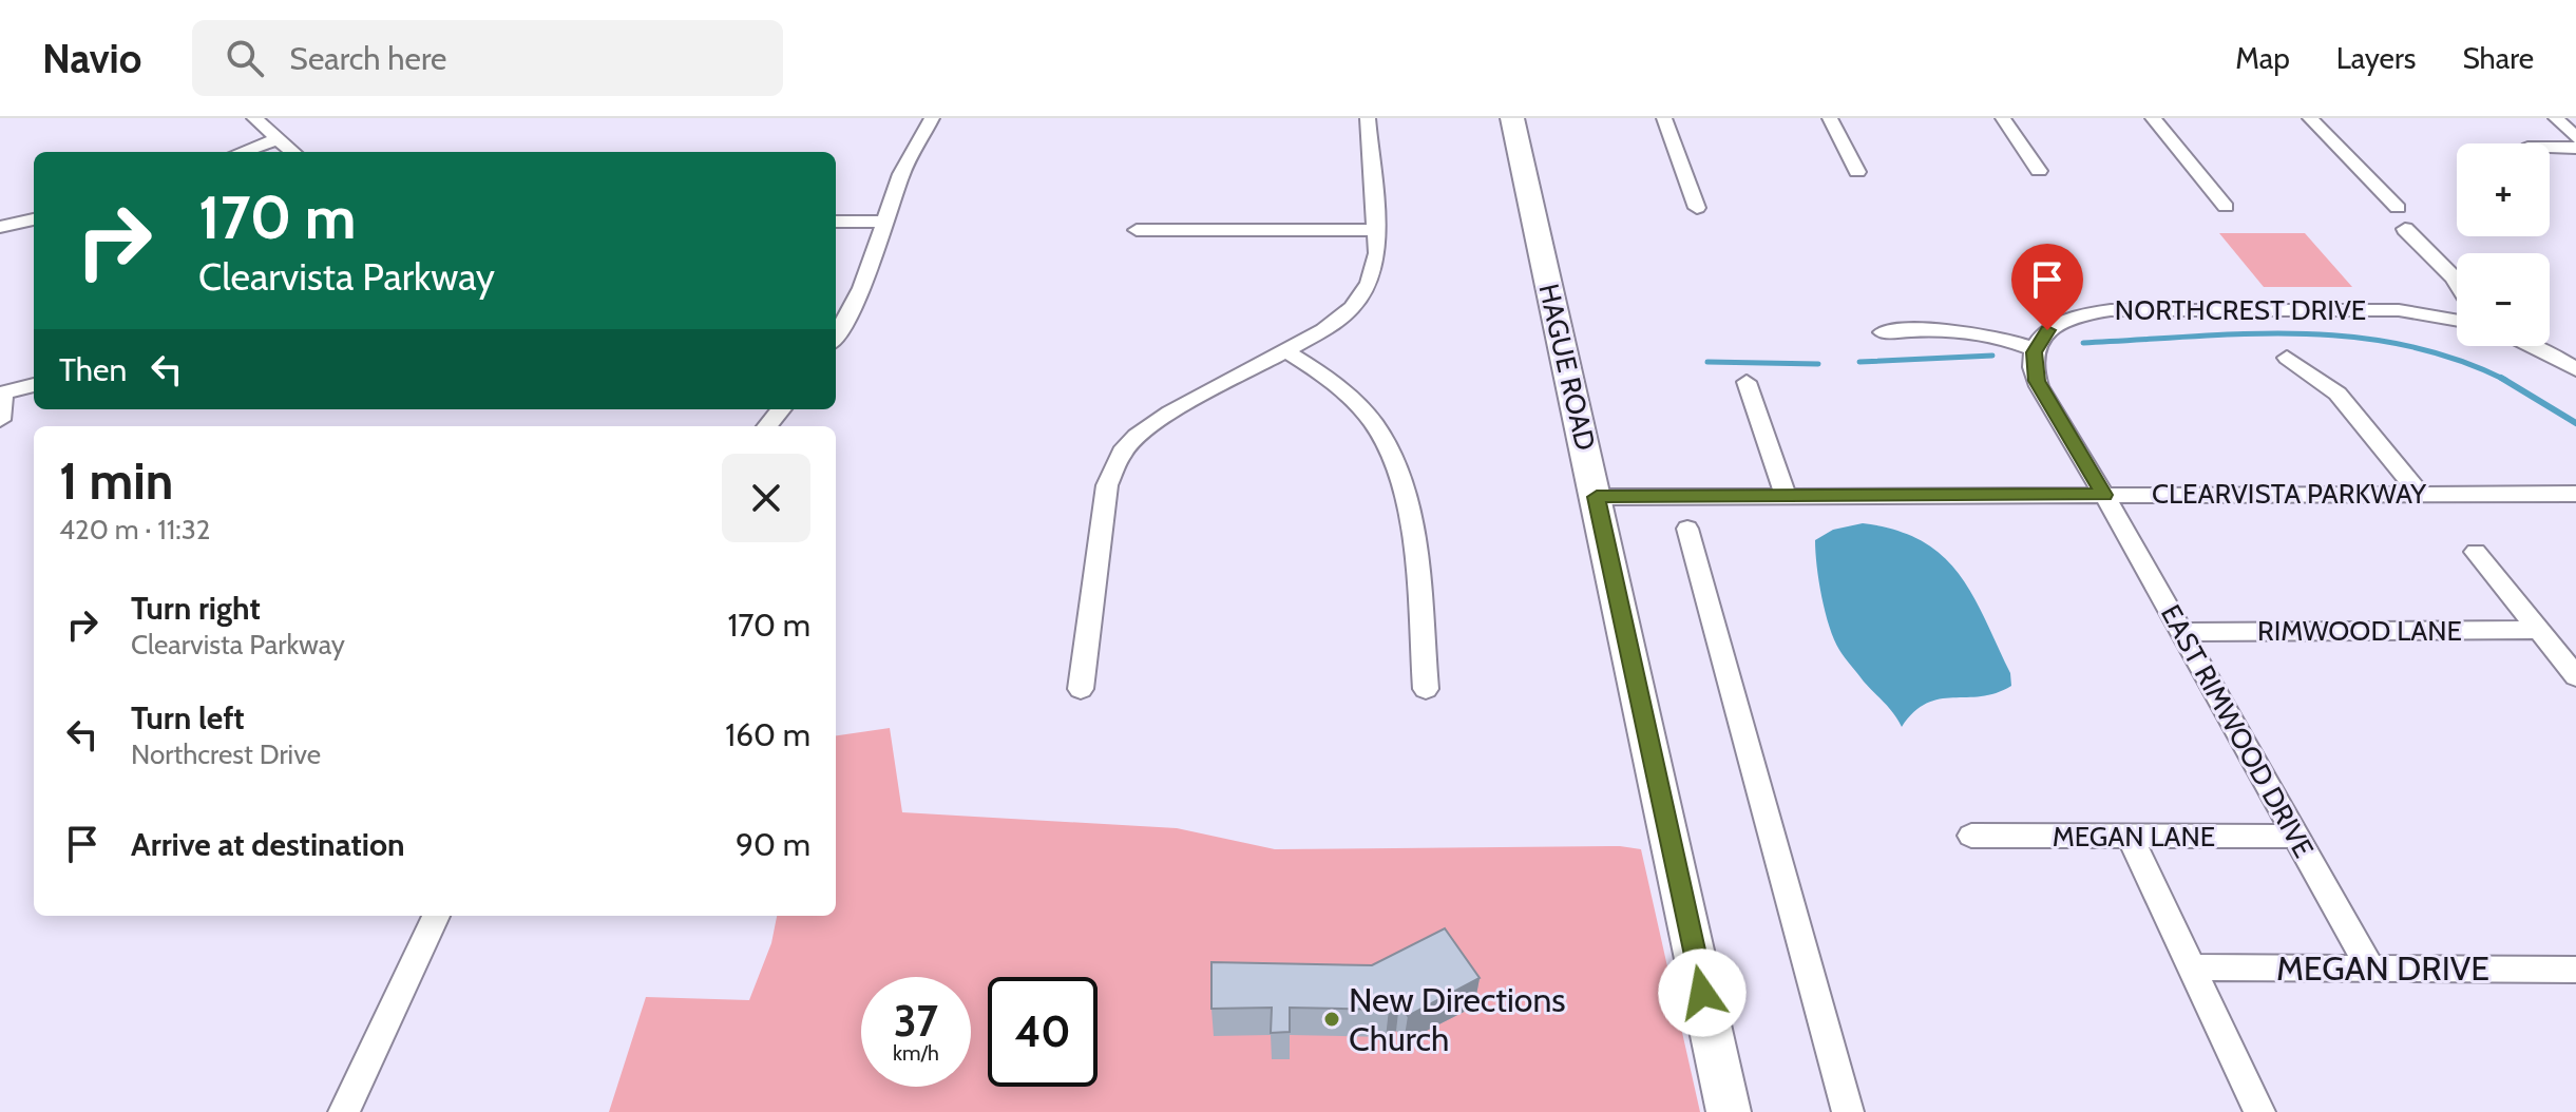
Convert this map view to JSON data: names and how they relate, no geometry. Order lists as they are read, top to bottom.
{
  "streets": {
    "street": [
      "NORTHCREST DRIVE",
      "HAGUE ROAD",
      "CLEARVISTA PARKWAY",
      "RIMWOOD LANE",
      "EAST RIMWOOD DRIVE",
      "MEGAN LANE",
      "MEGAN DRIVE"
    ]
  },
  "crossings": [
    ["HAGUE ROAD", "CLEARVISTA PARKWAY"],
    ["CLEARVISTA PARKWAY", "EAST RIMWOOD DRIVE"],
    ["RIMWOOD LANE", "EAST RIMWOOD DRIVE"],
    ["EAST RIMWOOD DRIVE", "MEGAN LANE"],
    ["EAST RIMWOOD DRIVE", "MEGAN DRIVE"]
  ],
  "places": ["New Directions Church"],
  "page": {
    "header": "Navio",
    "search": "Search here",
    "nav": ["Map", "Layers", "Share"],
    "map_buttons": ["+", "−"],
    "turn": ["170 m", "Clearvista Parkway"],
    "then": "Then",
    "heading": ["1 min", "420 m · 11:32"],
    "list": [
      {
        "name": "Turn right",
        "note": "Clearvista Parkway",
        "value": "170 m"
      },
      {
        "name": "Turn left",
        "note": "Northcrest Drive",
        "value": "160 m"
      },
      {
        "name": "Arrive at destination",
        "value": "90 m"
      }
    ],
    "speed": "37 km/h",
    "limit": "40"
  }
}
